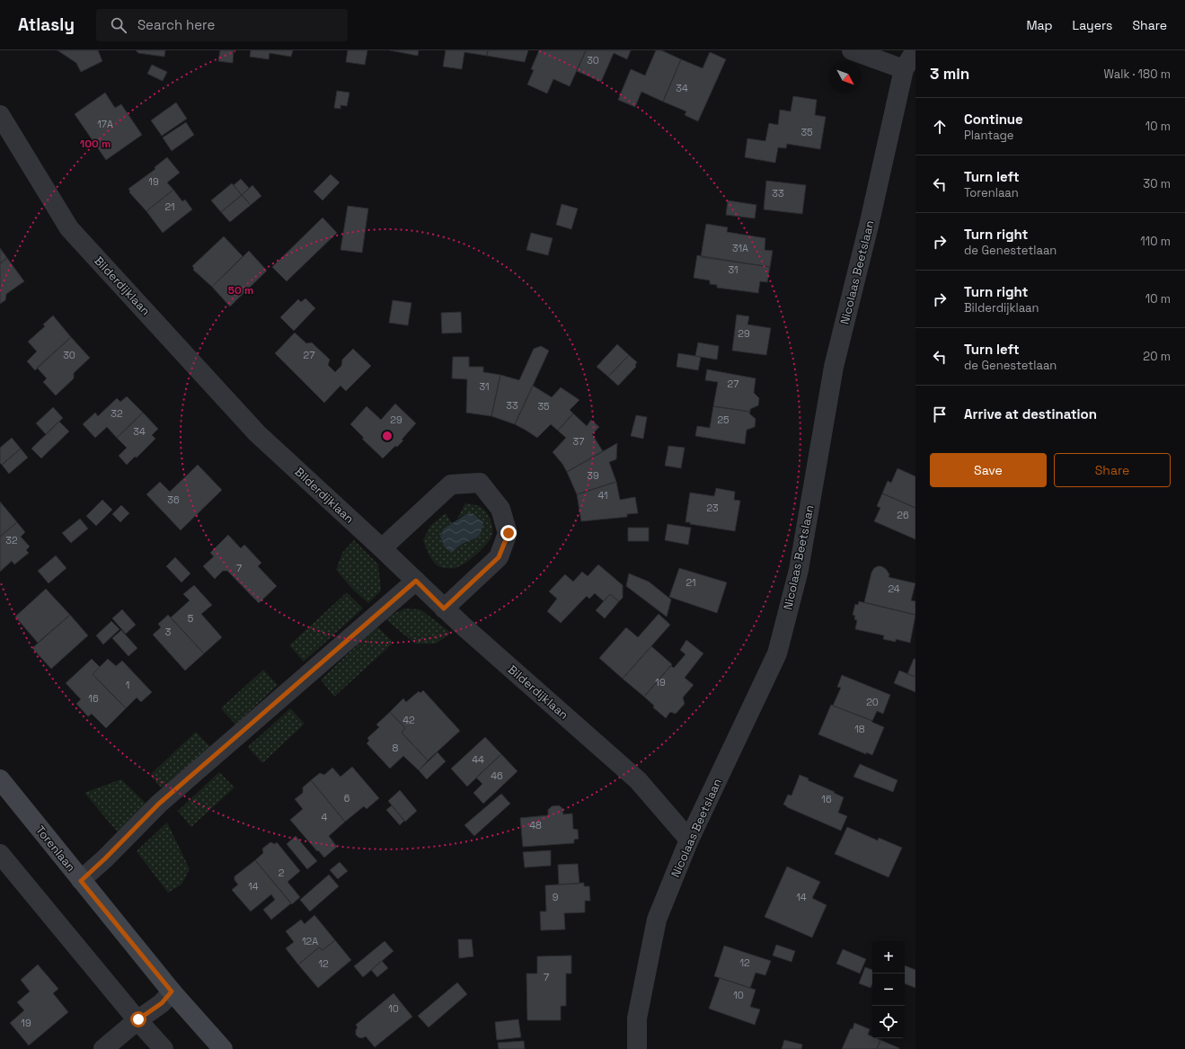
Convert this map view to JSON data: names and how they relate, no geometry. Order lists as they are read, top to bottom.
{
  "streets": {
    "main road": ["Torenlaan"],
    "street": ["Nicolaas Beetslaan", "Bilderdijklaan"]
  },
  "crossings": [
    ["Nicolaas Beetslaan", "Bilderdijklaan"]
  ],
  "house_numbers": [
    "30",
    "34",
    "17A",
    "35",
    "19",
    "33",
    "21",
    "31A",
    "31",
    "29",
    "30",
    "27",
    "27",
    "31",
    "33",
    "35",
    "32",
    "29",
    "25",
    "34",
    "37",
    "39",
    "41",
    "36",
    "23",
    "26",
    "32",
    "7",
    "21",
    "24",
    "5",
    "3",
    "19",
    "1",
    "16",
    "20",
    "42",
    "18",
    "8",
    "44",
    "46",
    "6",
    "16",
    "4",
    "48",
    "2",
    "14",
    "9",
    "14",
    "12A",
    "12",
    "12",
    "7",
    "10",
    "10",
    "19"
  ],
  "north": "bottom right",
  "page": {
    "header": "Atlasly",
    "search": "Search here",
    "nav": ["Map", "Layers", "Share"],
    "heading": ["3 min", "Walk · 180 m"],
    "list": [
      ["Continue", "Plantage", "10 m"],
      ["Turn left", "Torenlaan", "30 m"],
      ["Turn right", "de Genestetlaan", "110 m"],
      ["Turn right", "Bilderdijklaan", "10 m"],
      ["Turn left", "de Genestetlaan", "20 m"],
      "Arrive at destination"
    ],
    "buttons": ["Save", "Share"],
    "map_buttons": ["+", "−"]
  },
  "rings": ["100 m", "50 m"]
}
